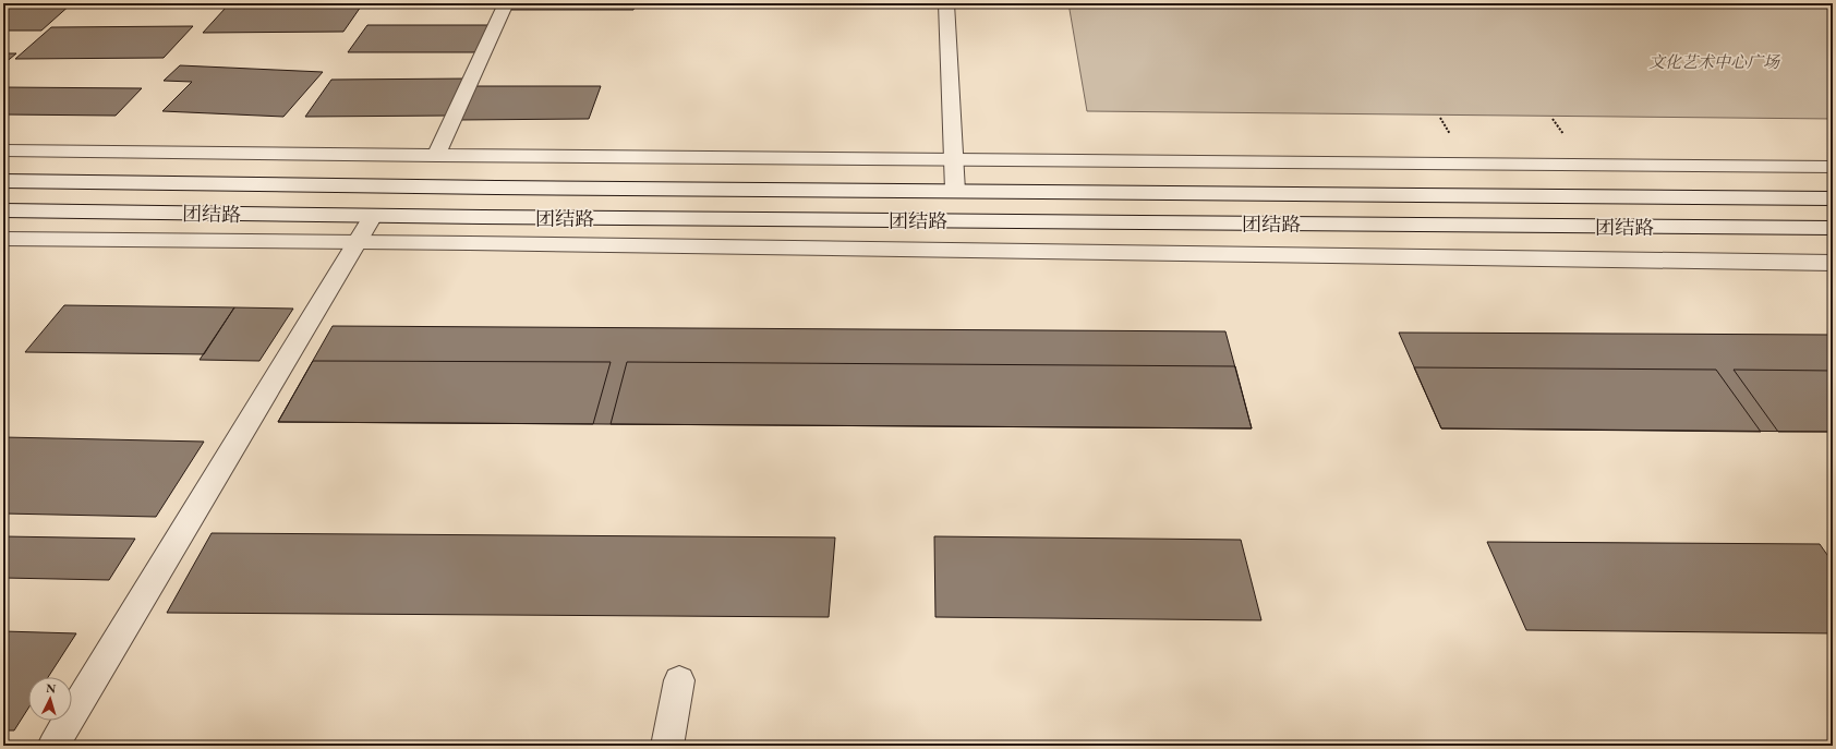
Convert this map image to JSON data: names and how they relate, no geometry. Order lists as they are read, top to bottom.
{
  "streets": {
    "street": ["团结路"]
  },
  "parks": ["文化艺术中心广场"],
  "north": "top"
}
